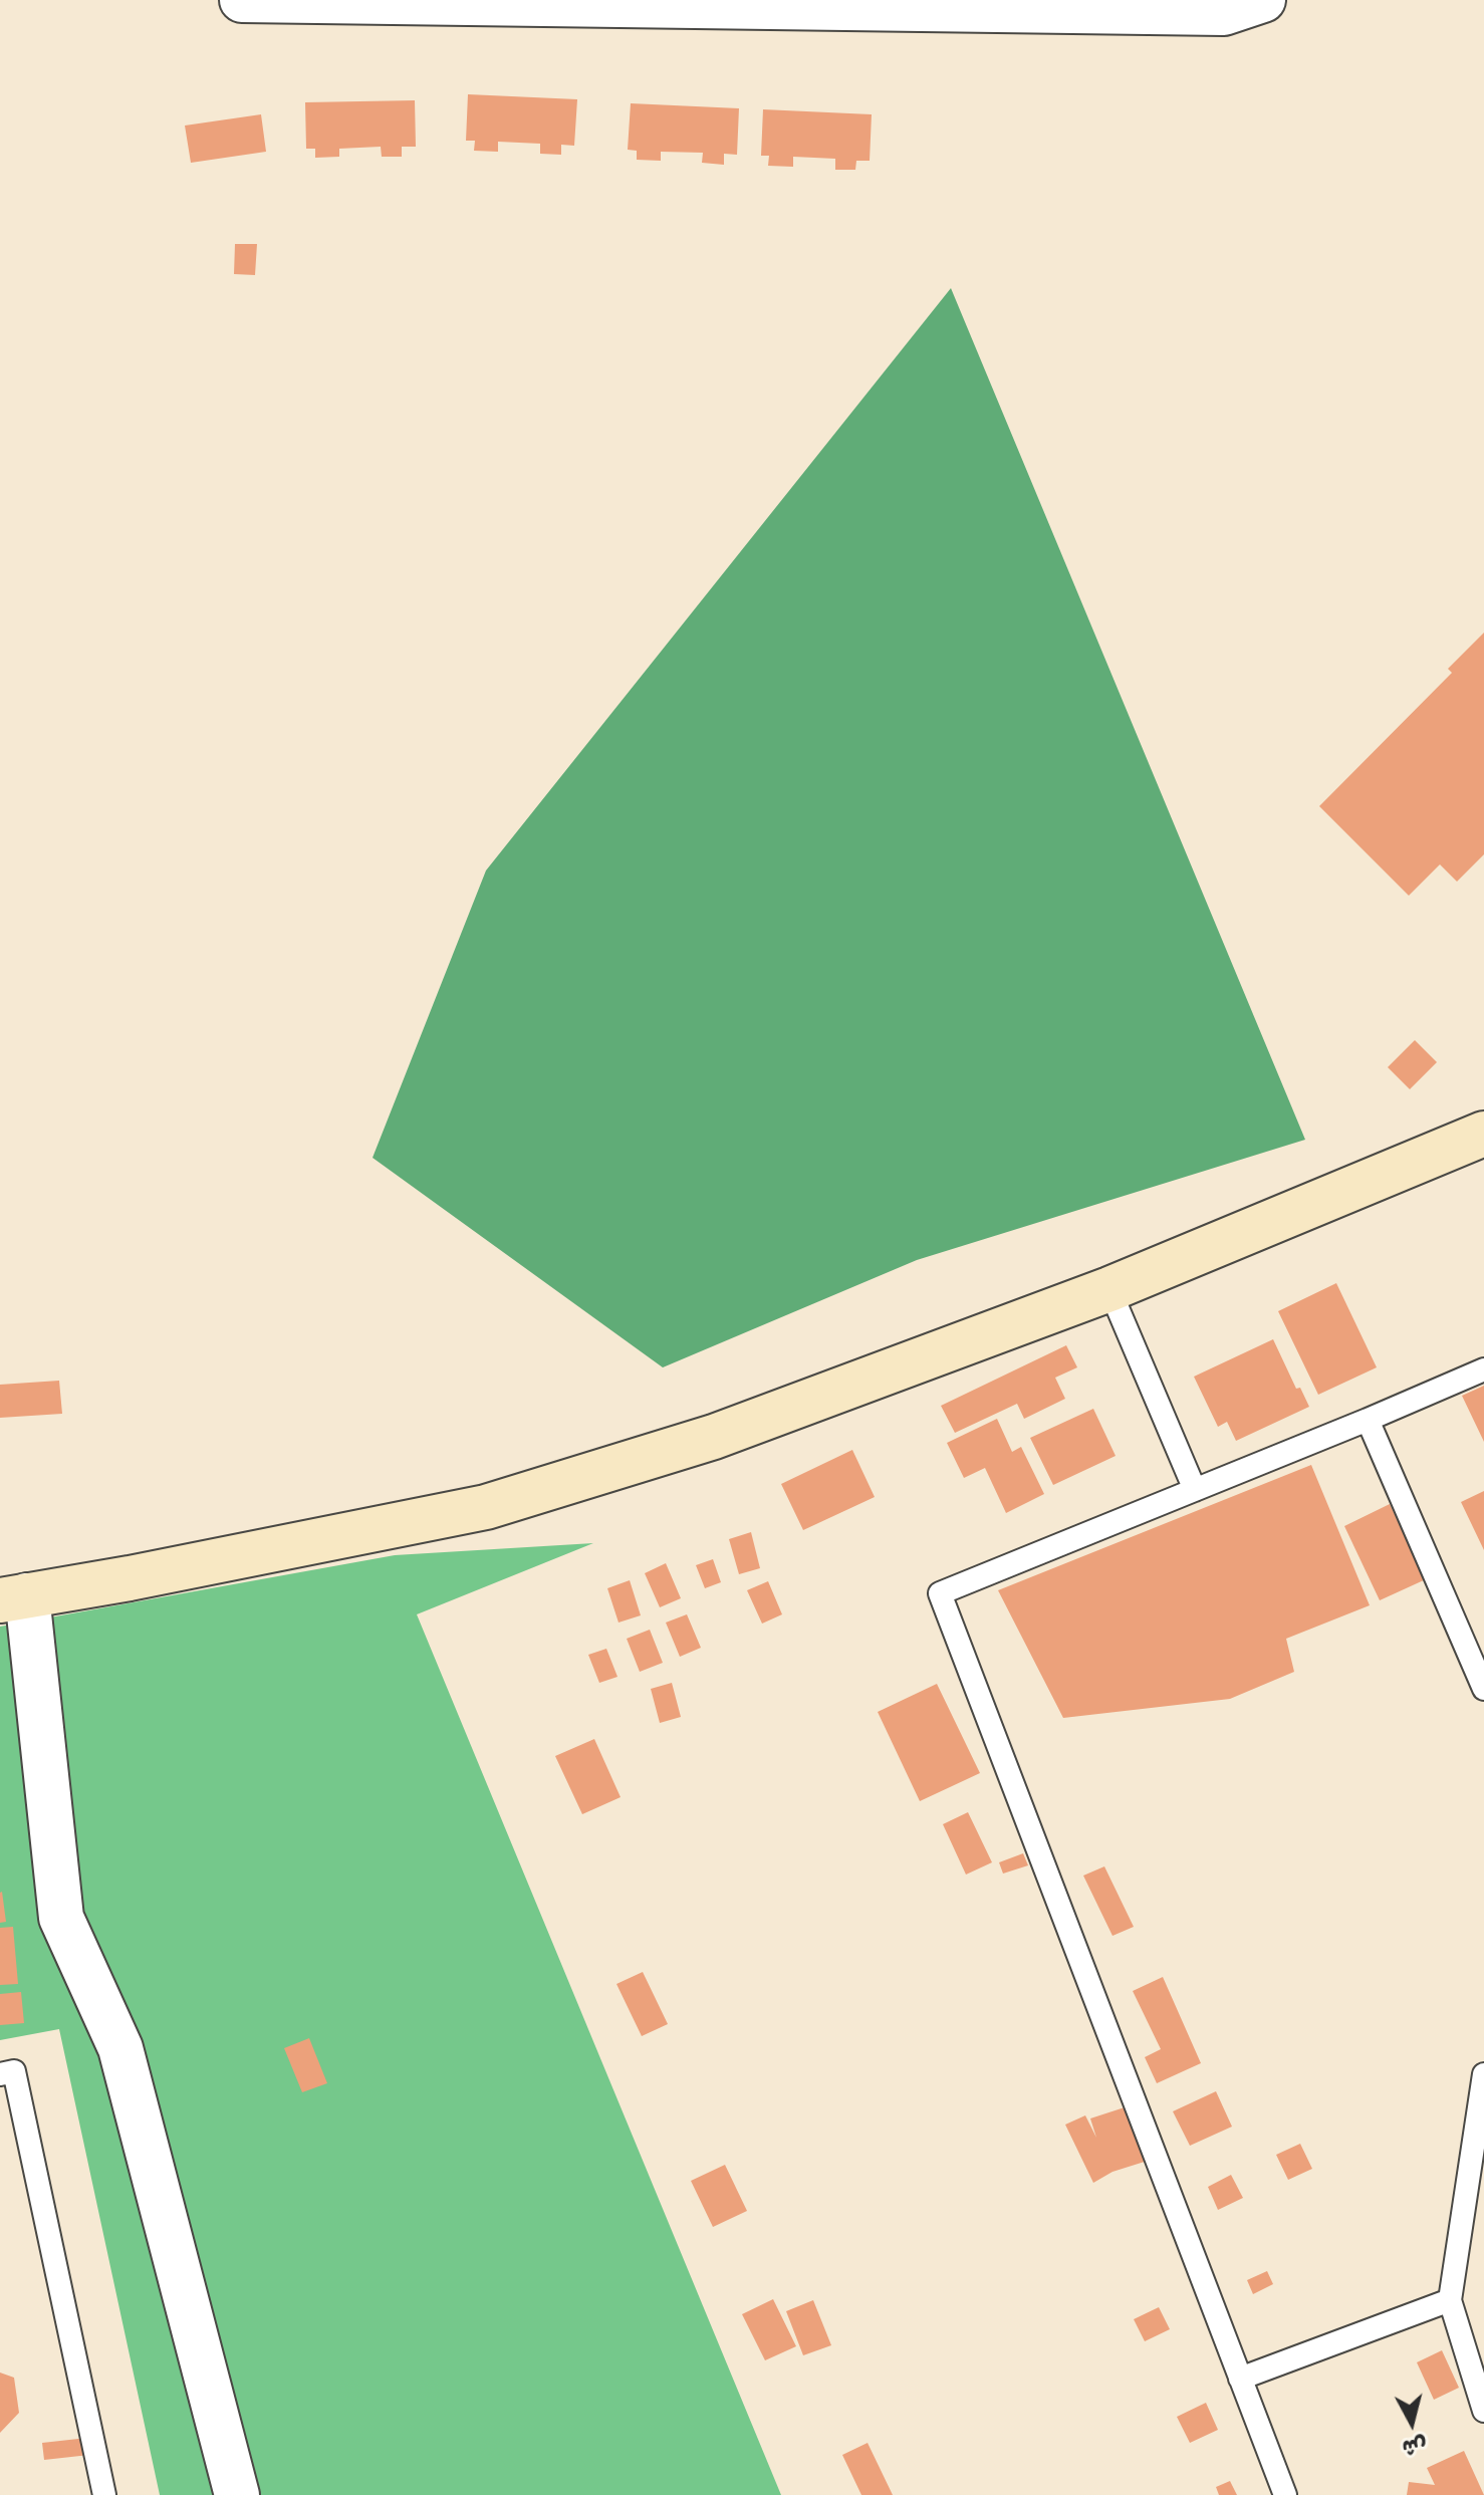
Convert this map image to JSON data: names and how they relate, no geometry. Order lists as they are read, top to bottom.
{
  "north": "bottom"
}
